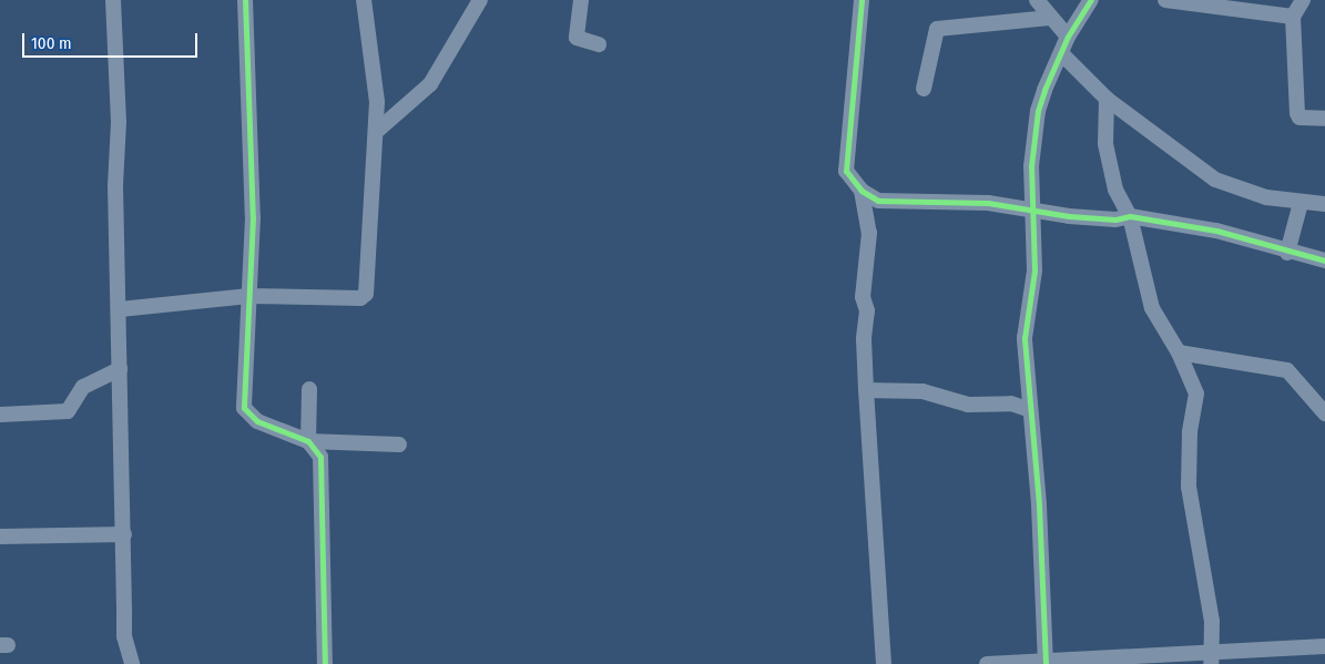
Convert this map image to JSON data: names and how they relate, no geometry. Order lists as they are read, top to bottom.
{
  "scale_bar": "100 m"
}
